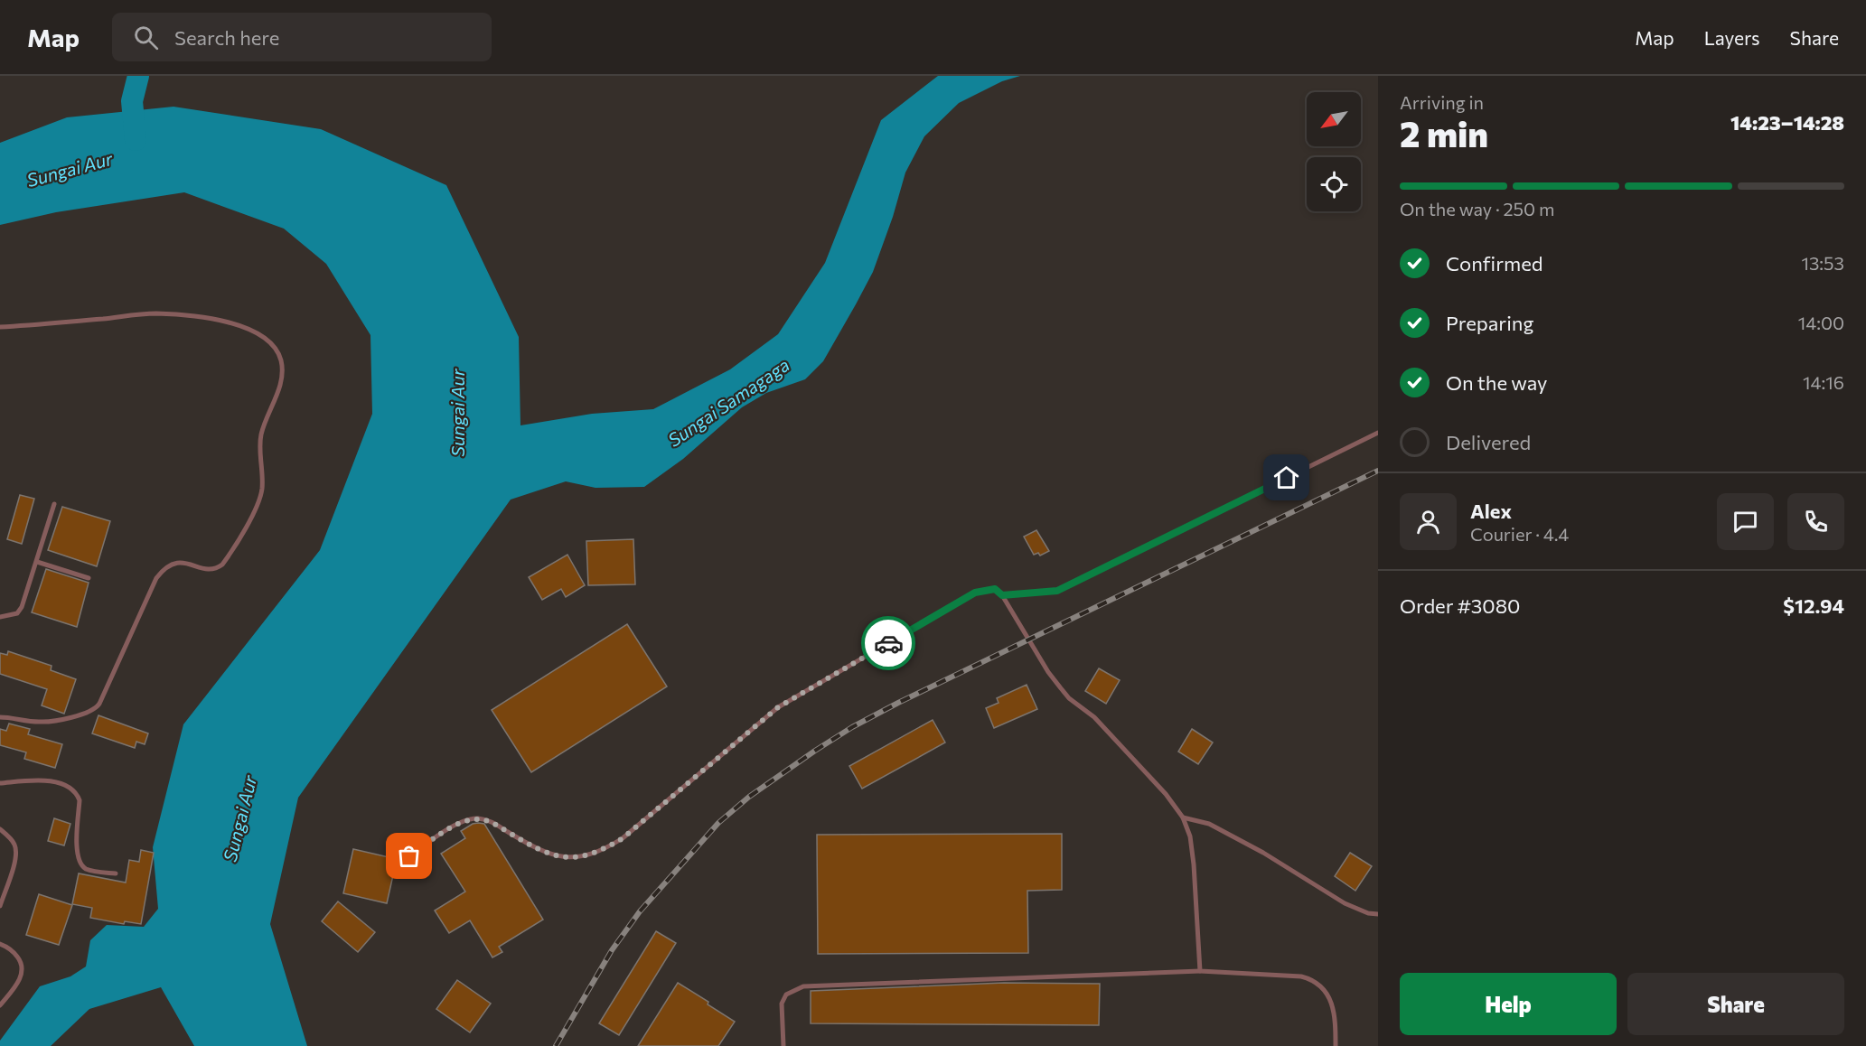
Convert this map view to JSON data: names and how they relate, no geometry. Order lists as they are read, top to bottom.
{
  "water": ["Sungai Aur", "Sungai Samagaga"],
  "north": "bottom left",
  "page": {
    "header": "Map",
    "search": "Search here",
    "nav": ["Map", "Layers", "Share"],
    "heading": ["2 min", "Arriving in", "14:23–14:28"],
    "panel": [
      "Alex",
      "Courier · 4.4",
      "Order #3080",
      "$12.94"
    ],
    "bar": "On the way · 250 m",
    "list": [
      ["Confirmed", "13:53"],
      ["Preparing", "14:00"],
      ["On the way", "14:16"],
      "Delivered"
    ],
    "buttons": ["Help", "Share"]
  }
}
